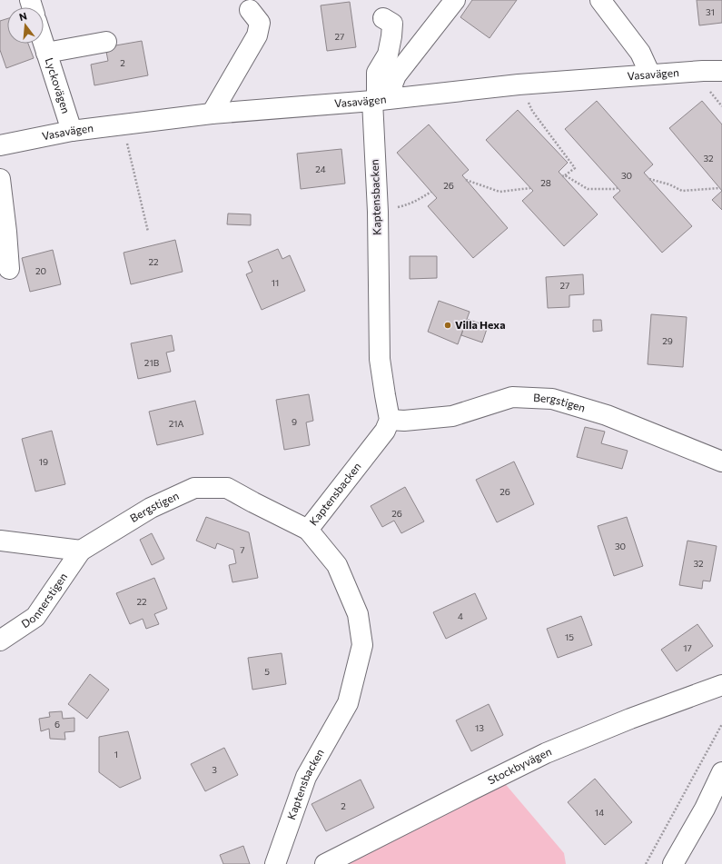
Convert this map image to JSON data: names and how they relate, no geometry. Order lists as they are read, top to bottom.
{
  "streets": {
    "street": [
      "Vasavägen",
      "Lyckovägen",
      "Kaptensbacken",
      "Bergstigen",
      "Donnerstigen",
      "Stockbyvägen"
    ]
  },
  "crossings": [
    ["Vasavägen", "Lyckovägen"],
    ["Vasavägen", "Kaptensbacken"],
    ["Kaptensbacken", "Bergstigen"],
    ["Bergstigen", "Donnerstigen"]
  ],
  "places": ["Villa Hexa"],
  "house_numbers": [
    "31",
    "27",
    "2",
    "32",
    "24",
    "30",
    "28",
    "26",
    "22",
    "20",
    "11",
    "27",
    "29",
    "21B",
    "9",
    "21A",
    "19",
    "26",
    "26",
    "30",
    "7",
    "32",
    "22",
    "4",
    "15",
    "17",
    "5",
    "6",
    "13",
    "1",
    "3",
    "2",
    "14"
  ],
  "north": "top"
}
